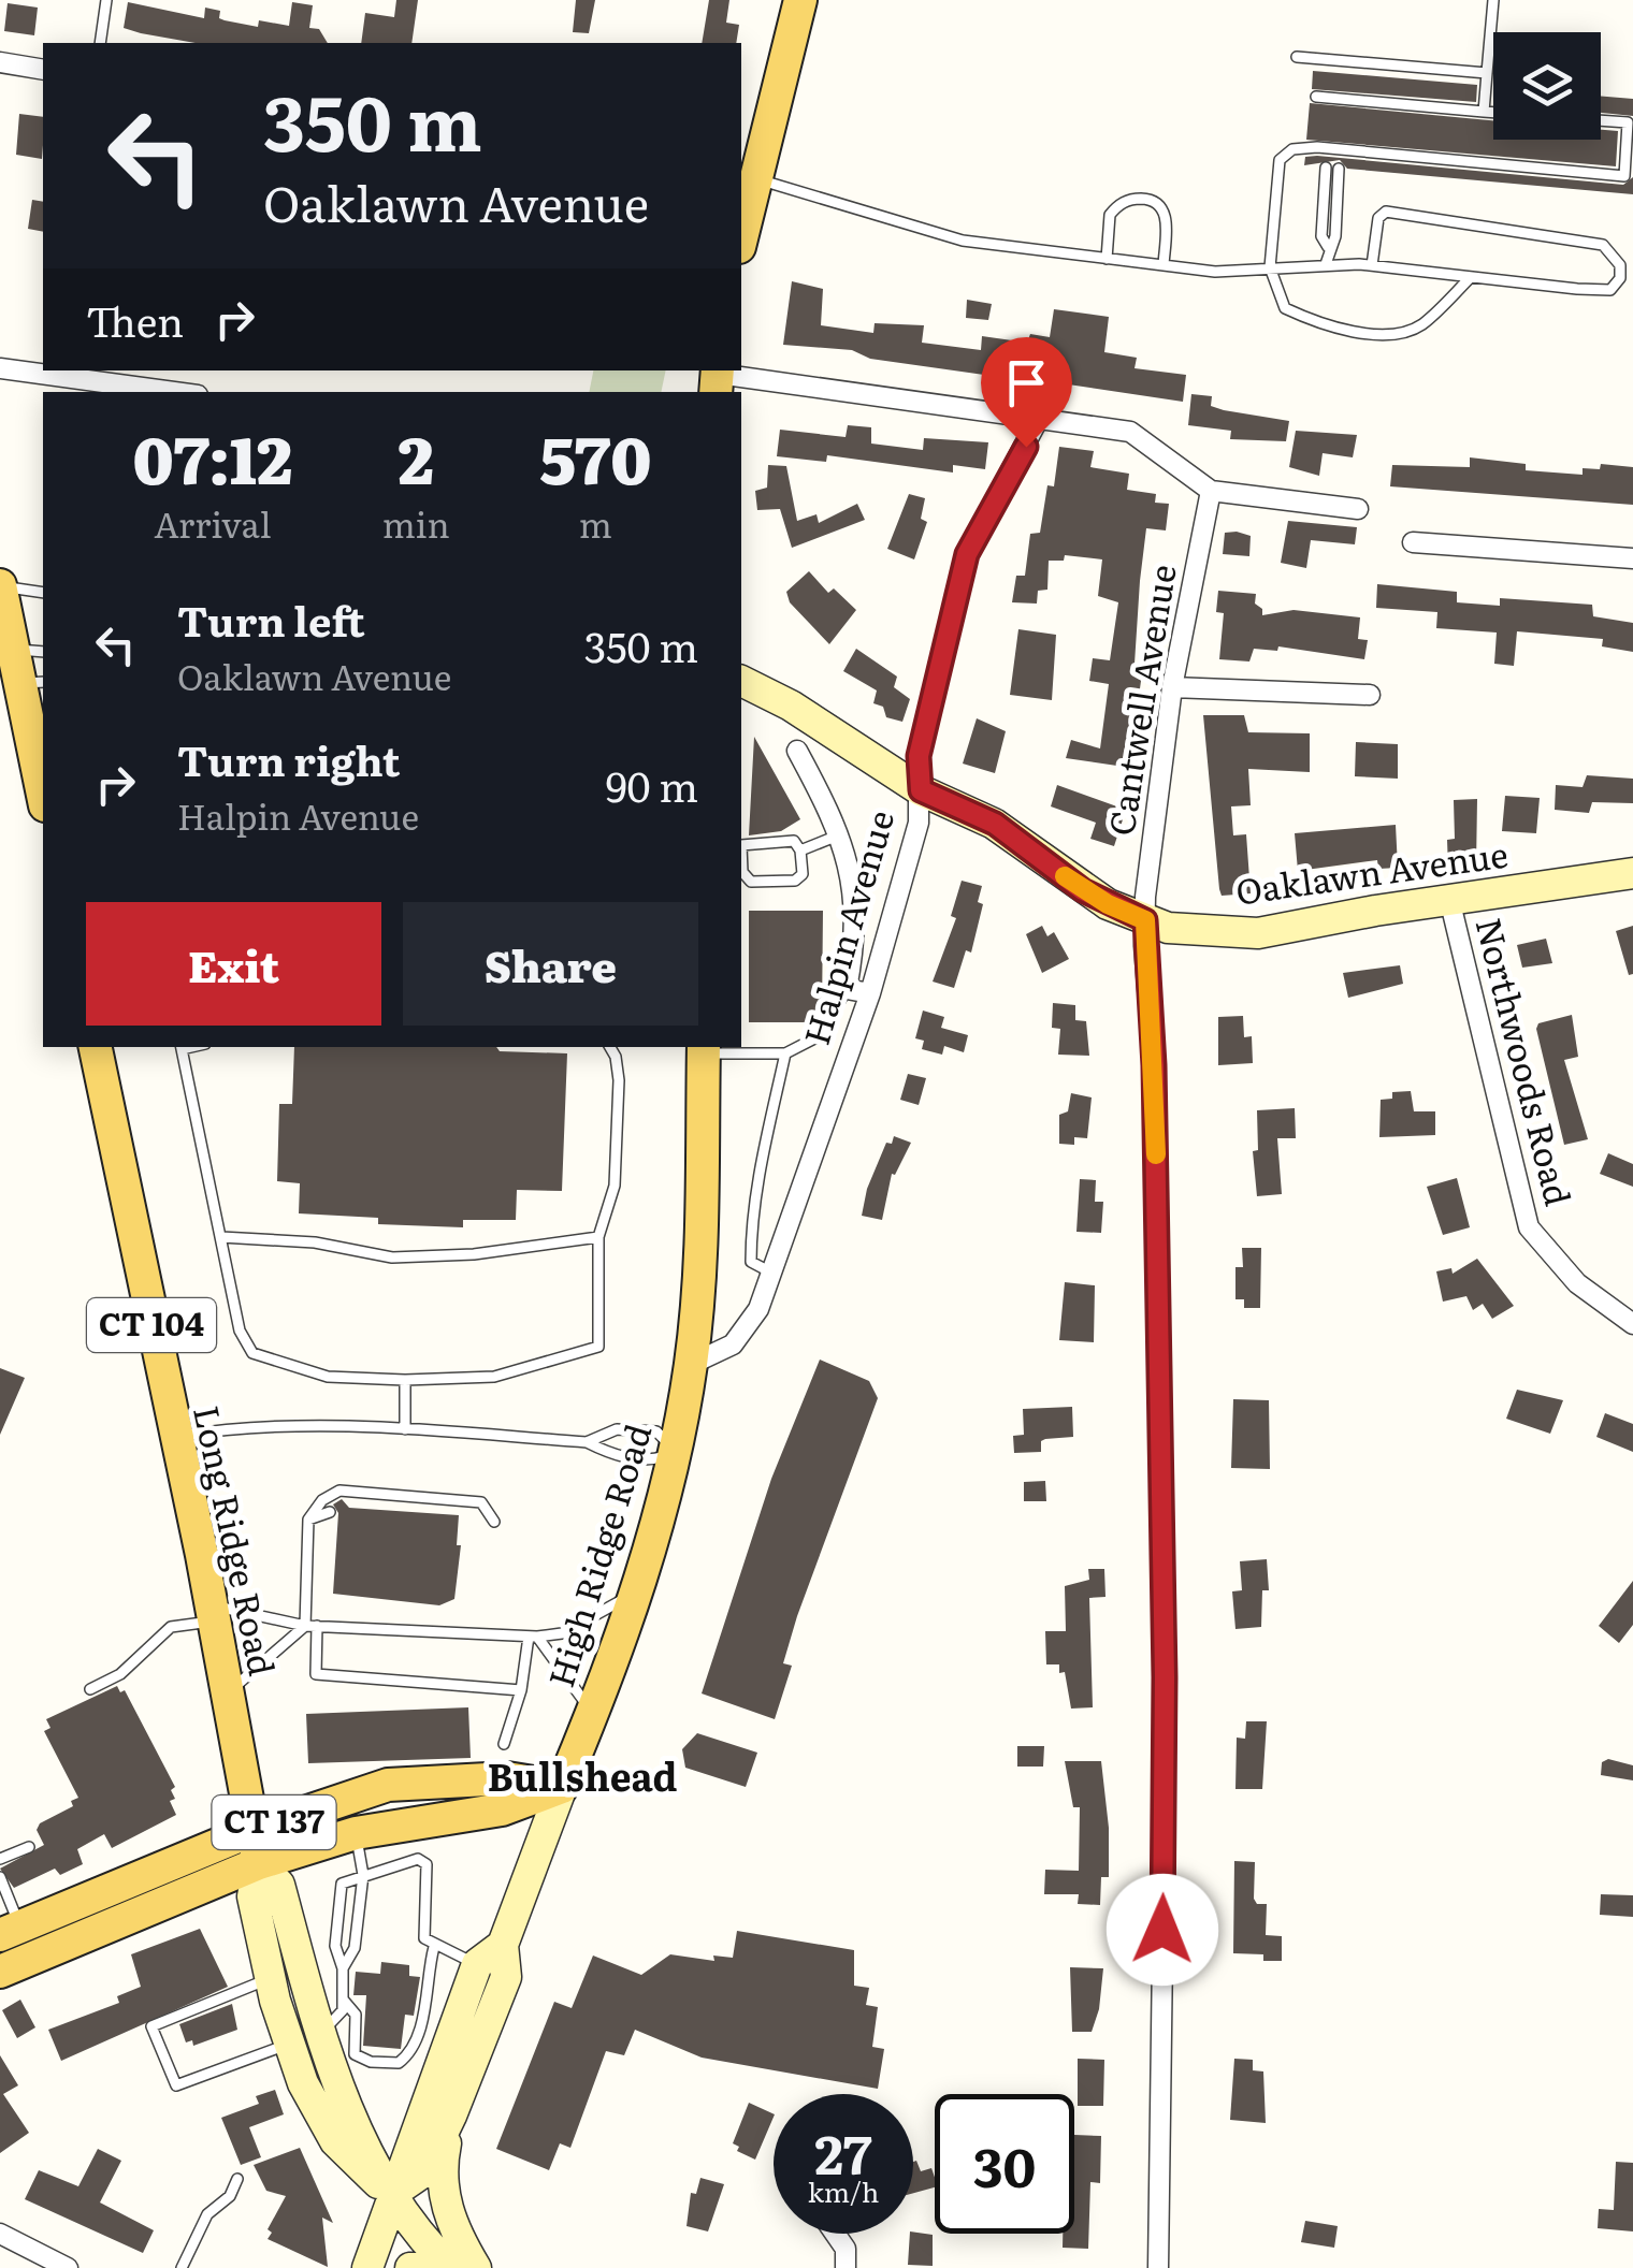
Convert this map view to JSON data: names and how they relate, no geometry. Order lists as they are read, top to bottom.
{
  "streets": {
    "main road": [
      "Oaklawn Avenue",
      "CT 104",
      "Long Ridge Road",
      "High Ridge Road",
      "CT 137"
    ],
    "street": ["Cantwell Avenue", "Halpin Avenue", "Northwoods Road"]
  },
  "crossings": [
    ["Cantwell Avenue", "Oaklawn Avenue"],
    ["Oaklawn Avenue", "Halpin Avenue"],
    ["Oaklawn Avenue", "Northwoods Road"],
    ["Halpin Avenue", "High Ridge Road"],
    ["Long Ridge Road", "High Ridge Road"],
    ["Long Ridge Road", "CT 137"],
    ["High Ridge Road", "CT 137"]
  ],
  "districts": ["Bullshead"],
  "page": {
    "turn": ["350 m", "Oaklawn Avenue"],
    "then": "Then",
    "eta": [
      "07:12",
      "Arrival",
      "2",
      "min",
      "570",
      "m"
    ],
    "list": [
      {
        "name": "Turn left",
        "note": "Oaklawn Avenue",
        "value": "350 m"
      },
      {
        "name": "Turn right",
        "note": "Halpin Avenue",
        "value": "90 m"
      }
    ],
    "buttons": ["Exit", "Share"],
    "speed": "27 km/h",
    "limit": "30"
  }
}
